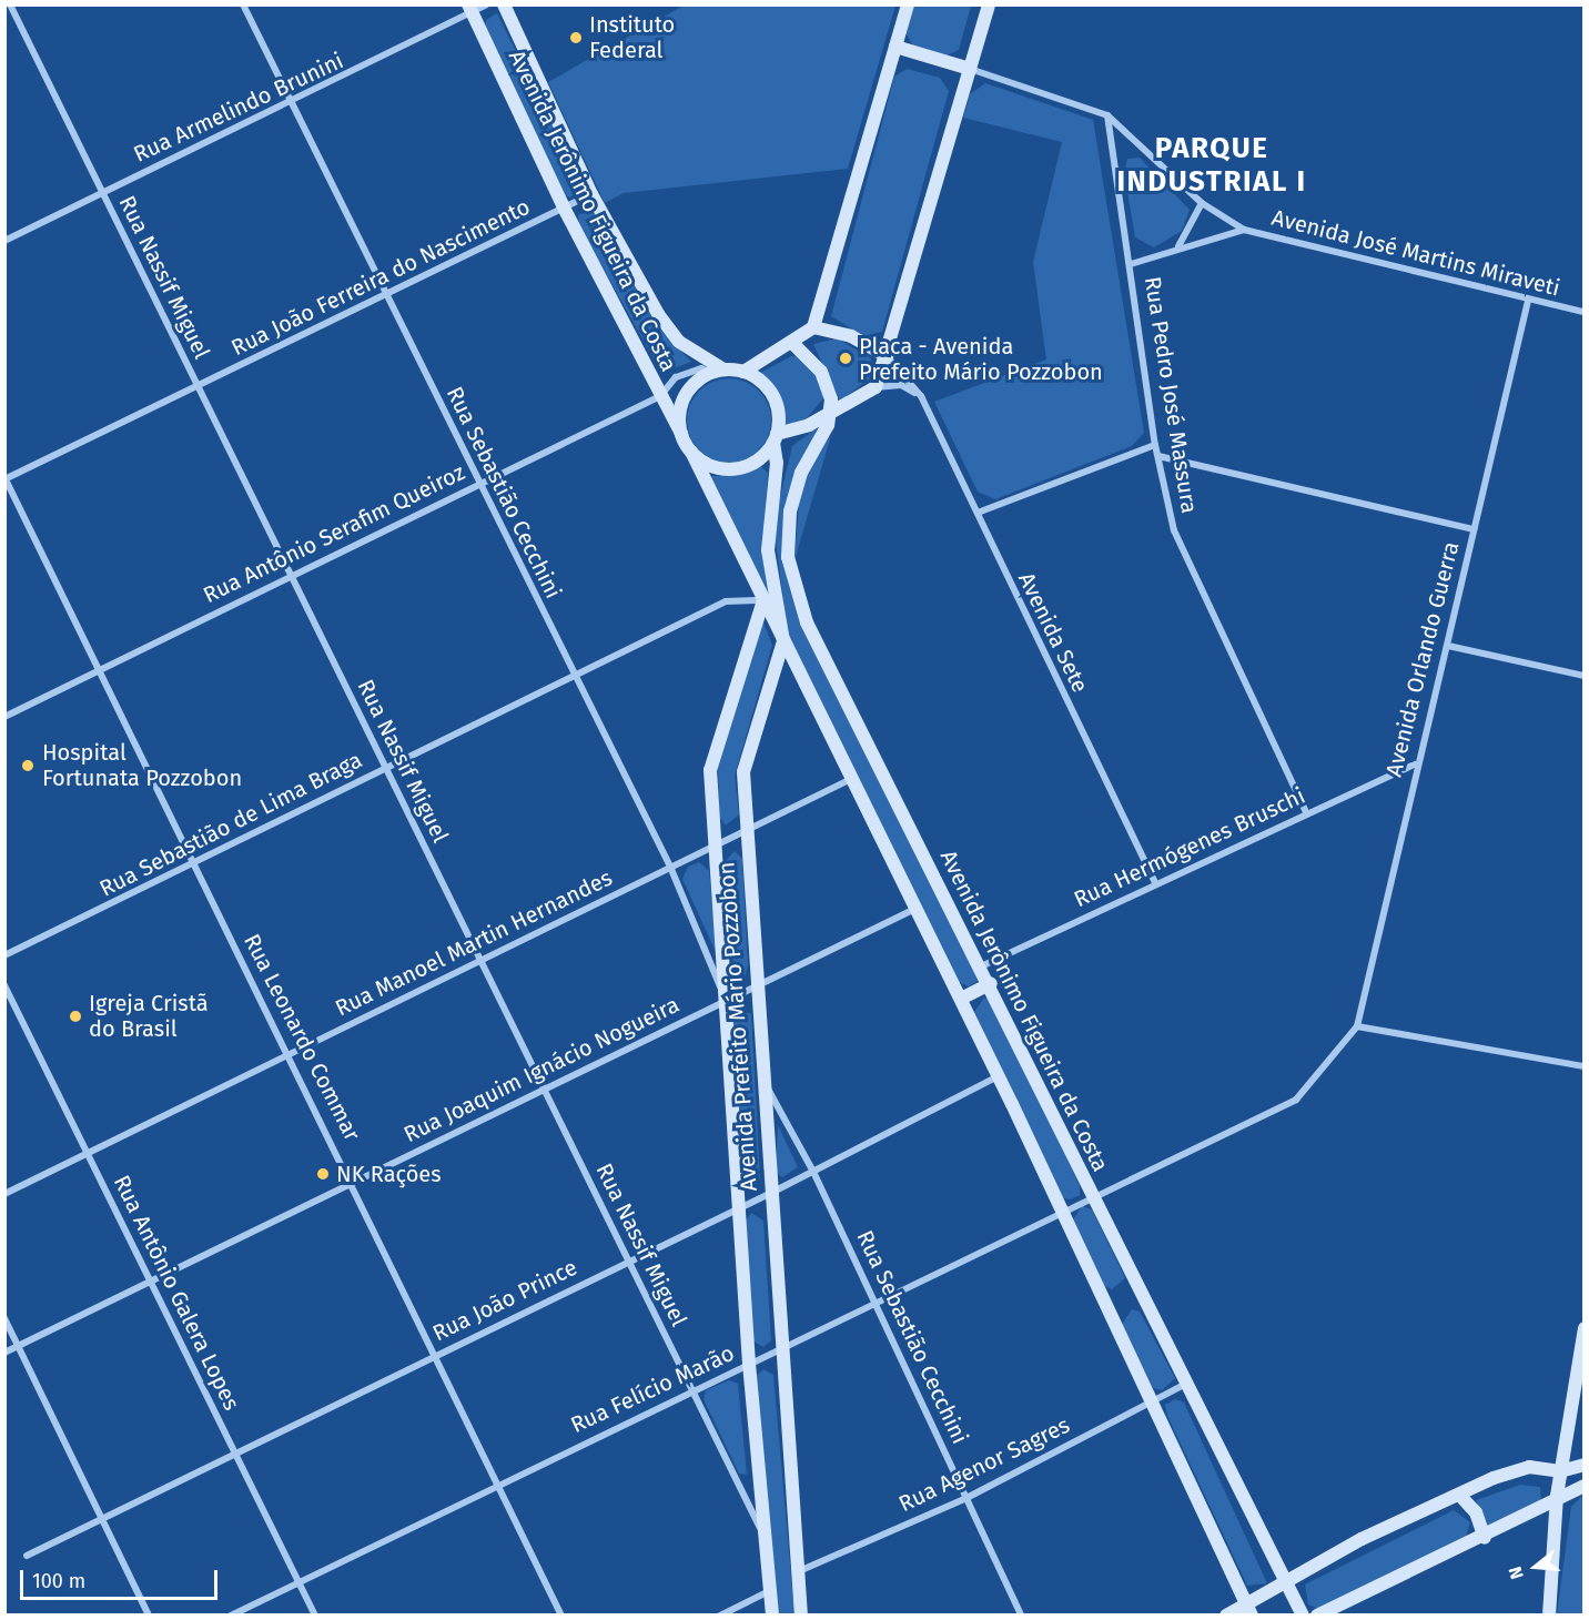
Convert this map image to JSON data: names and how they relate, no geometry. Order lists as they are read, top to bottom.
{
  "streets": {
    "main road": ["Avenida Jerônimo Figueira da Costa", "Avenida Prefeito Mário Pozzobon"],
    "street": [
      "Rua Armelindo Brunini",
      "Avenida José Martins Miraveti",
      "Rua Nassif Miguel",
      "Rua João Ferreira do Nascimento",
      "Rua Pedro José Massura",
      "Rua Sebastião Cecchini",
      "Rua Antônio Serafim Queiroz",
      "Avenida Sete",
      "Avenida Orlando Guerra",
      "Rua Sebastião de Lima Braga",
      "Rua Hermógenes Bruschi",
      "Rua Manoel Martin Hernandes",
      "Rua Leonardo Commar",
      "Rua Joaquim Ignácio Nogueira",
      "Rua Antônio Galera Lopes",
      "Rua João Prince",
      "Rua Felício Marão",
      "Rua Agenor Sagres"
    ]
  },
  "crossings": [
    ["Rua Armelindo Brunini", "Avenida Jerônimo Figueira da Costa"],
    ["Rua Armelindo Brunini", "Rua Nassif Miguel"],
    ["Rua Armelindo Brunini", "Rua Sebastião Cecchini"],
    ["Avenida Jerônimo Figueira da Costa", "Rua João Ferreira do Nascimento"],
    ["Avenida Jerônimo Figueira da Costa", "Rua Antônio Serafim Queiroz"],
    ["Avenida Jerônimo Figueira da Costa", "Rua Hermógenes Bruschi"],
    ["Avenida Jerônimo Figueira da Costa", "Avenida Prefeito Mário Pozzobon"],
    ["Avenida Jerônimo Figueira da Costa", "Rua Felício Marão"],
    ["Avenida Jerônimo Figueira da Costa", "Rua Agenor Sagres"],
    ["Avenida José Martins Miraveti", "Rua Pedro José Massura"],
    ["Avenida José Martins Miraveti", "Avenida Orlando Guerra"],
    ["Rua Nassif Miguel", "Rua João Ferreira do Nascimento"],
    ["Rua Nassif Miguel", "Rua Antônio Serafim Queiroz"],
    ["Rua Nassif Miguel", "Rua Sebastião de Lima Braga"],
    ["Rua Nassif Miguel", "Rua Manoel Martin Hernandes"],
    ["Rua Nassif Miguel", "Avenida Prefeito Mário Pozzobon"],
    ["Rua Nassif Miguel", "Rua Joaquim Ignácio Nogueira"],
    ["Rua Nassif Miguel", "Rua João Prince"],
    ["Rua Nassif Miguel", "Rua Felício Marão"],
    ["Rua João Ferreira do Nascimento", "Rua Sebastião Cecchini"],
    ["Rua João Ferreira do Nascimento", "Rua Leonardo Commar"],
    ["Rua Pedro José Massura", "Rua Hermógenes Bruschi"],
    ["Rua Sebastião Cecchini", "Rua Antônio Serafim Queiroz"],
    ["Rua Sebastião Cecchini", "Rua Sebastião de Lima Braga"],
    ["Rua Sebastião Cecchini", "Rua Manoel Martin Hernandes"],
    ["Rua Sebastião Cecchini", "Avenida Prefeito Mário Pozzobon"],
    ["Rua Sebastião Cecchini", "Rua Joaquim Ignácio Nogueira"],
    ["Rua Sebastião Cecchini", "Rua João Prince"],
    ["Rua Sebastião Cecchini", "Rua Felício Marão"],
    ["Rua Sebastião Cecchini", "Rua Agenor Sagres"],
    ["Rua Antônio Serafim Queiroz", "Avenida Prefeito Mário Pozzobon"],
    ["Rua Antônio Serafim Queiroz", "Rua Leonardo Commar"],
    ["Avenida Sete", "Rua Hermógenes Bruschi"],
    ["Avenida Orlando Guerra", "Rua Hermógenes Bruschi"],
    ["Avenida Orlando Guerra", "Rua Felício Marão"],
    ["Rua Sebastião de Lima Braga", "Avenida Prefeito Mário Pozzobon"],
    ["Rua Sebastião de Lima Braga", "Rua Leonardo Commar"],
    ["Rua Manoel Martin Hernandes", "Avenida Prefeito Mário Pozzobon"],
    ["Rua Manoel Martin Hernandes", "Rua Leonardo Commar"],
    ["Rua Manoel Martin Hernandes", "Rua Antônio Galera Lopes"],
    ["Avenida Prefeito Mário Pozzobon", "Rua Joaquim Ignácio Nogueira"],
    ["Avenida Prefeito Mário Pozzobon", "Rua João Prince"],
    ["Avenida Prefeito Mário Pozzobon", "Rua Felício Marão"],
    ["Avenida Prefeito Mário Pozzobon", "Rua Agenor Sagres"],
    ["Rua Leonardo Commar", "Rua Joaquim Ignácio Nogueira"],
    ["Rua Leonardo Commar", "Rua João Prince"],
    ["Rua Leonardo Commar", "Rua Felício Marão"],
    ["Rua Joaquim Ignácio Nogueira", "Rua Antônio Galera Lopes"],
    ["Rua Antônio Galera Lopes", "Rua João Prince"],
    ["Rua Antônio Galera Lopes", "Rua Felício Marão"]
  ],
  "districts": ["PARQUE INDUSTRIAL I"],
  "places": [
    "Instituto Federal",
    "Placa - Avenida Prefeito Mário Pozzobon",
    "Hospital Fortunata Pozzobon",
    "Igreja Cristã do Brasil",
    "NK Rações"
  ],
  "scale_bar": "100 m",
  "north": "left"
}
